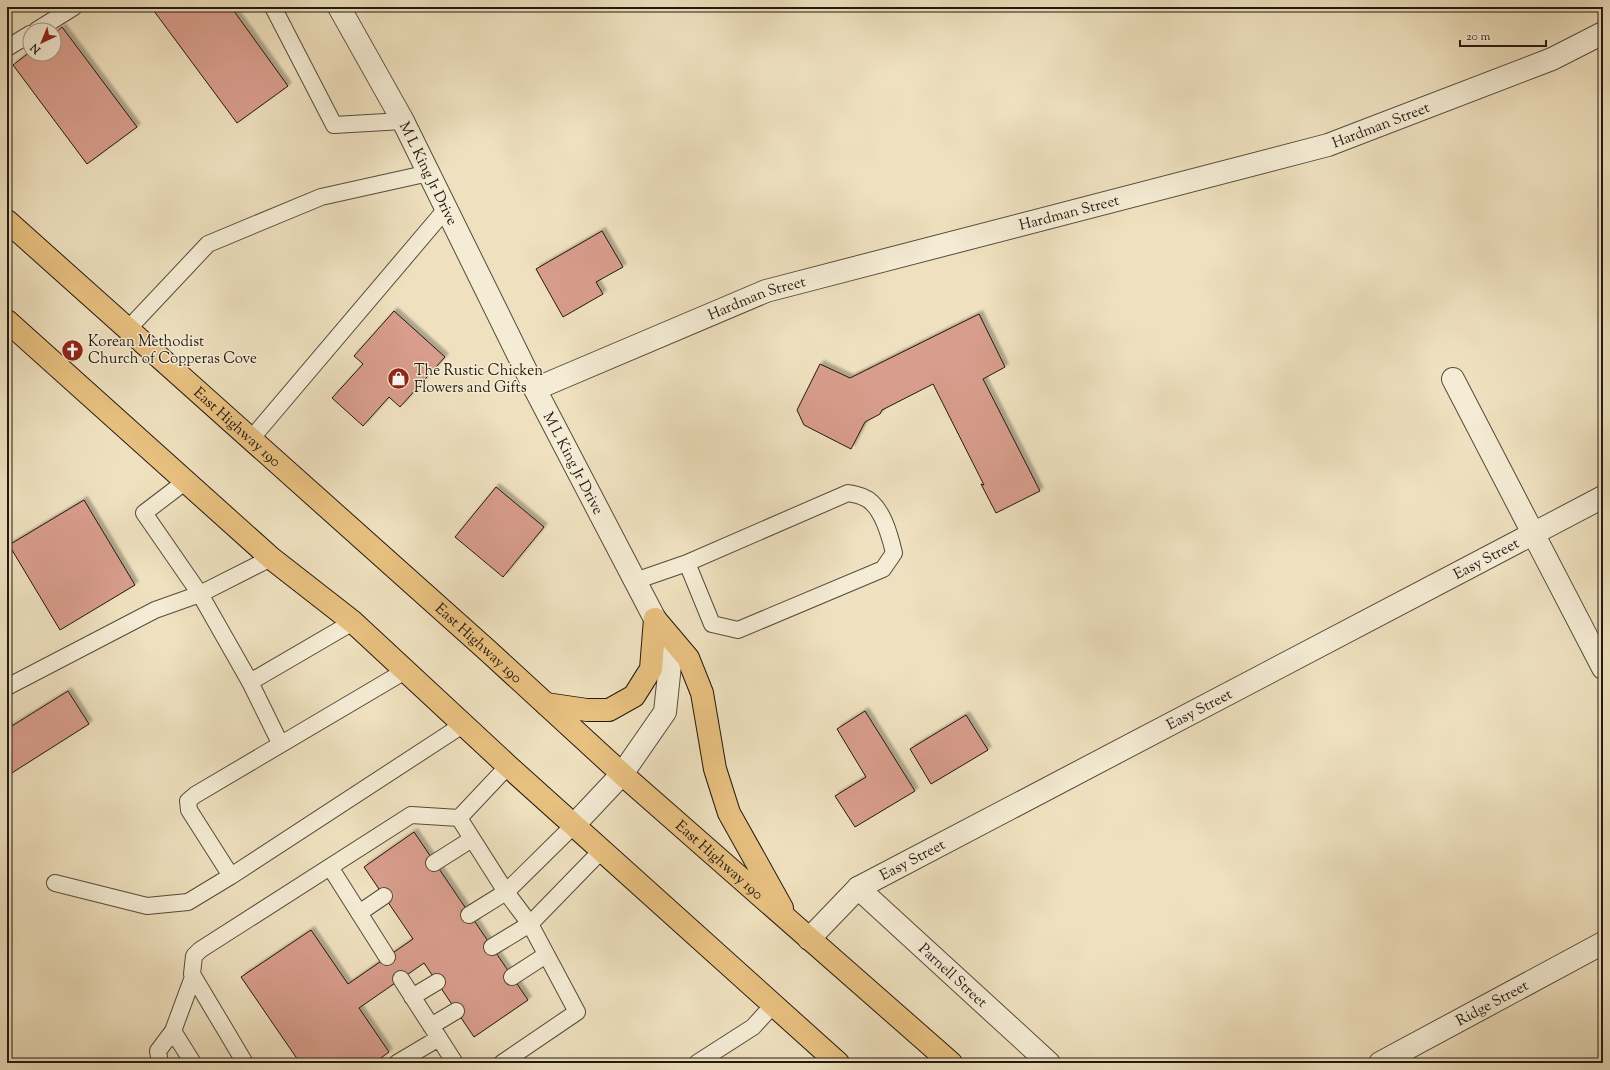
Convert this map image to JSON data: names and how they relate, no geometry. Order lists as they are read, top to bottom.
{
  "streets": {
    "main road": ["East Highway 190"],
    "street": [
      "Hardman Street",
      "M L King Jr Drive",
      "Easy Street",
      "Parnell Street",
      "Ridge Street"
    ]
  },
  "crossings": [
    ["Hardman Street", "M L King Jr Drive"],
    ["M L King Jr Drive", "East Highway 190"],
    ["East Highway 190", "Easy Street"],
    ["Easy Street", "Parnell Street"]
  ],
  "places": {
    "church": ["Korean Methodist Church of Copperas Cove"],
    "shop": ["The Rustic Chicken Flowers and Gifts"]
  },
  "scale_bar": "20 m",
  "north": "bottom left"
}
